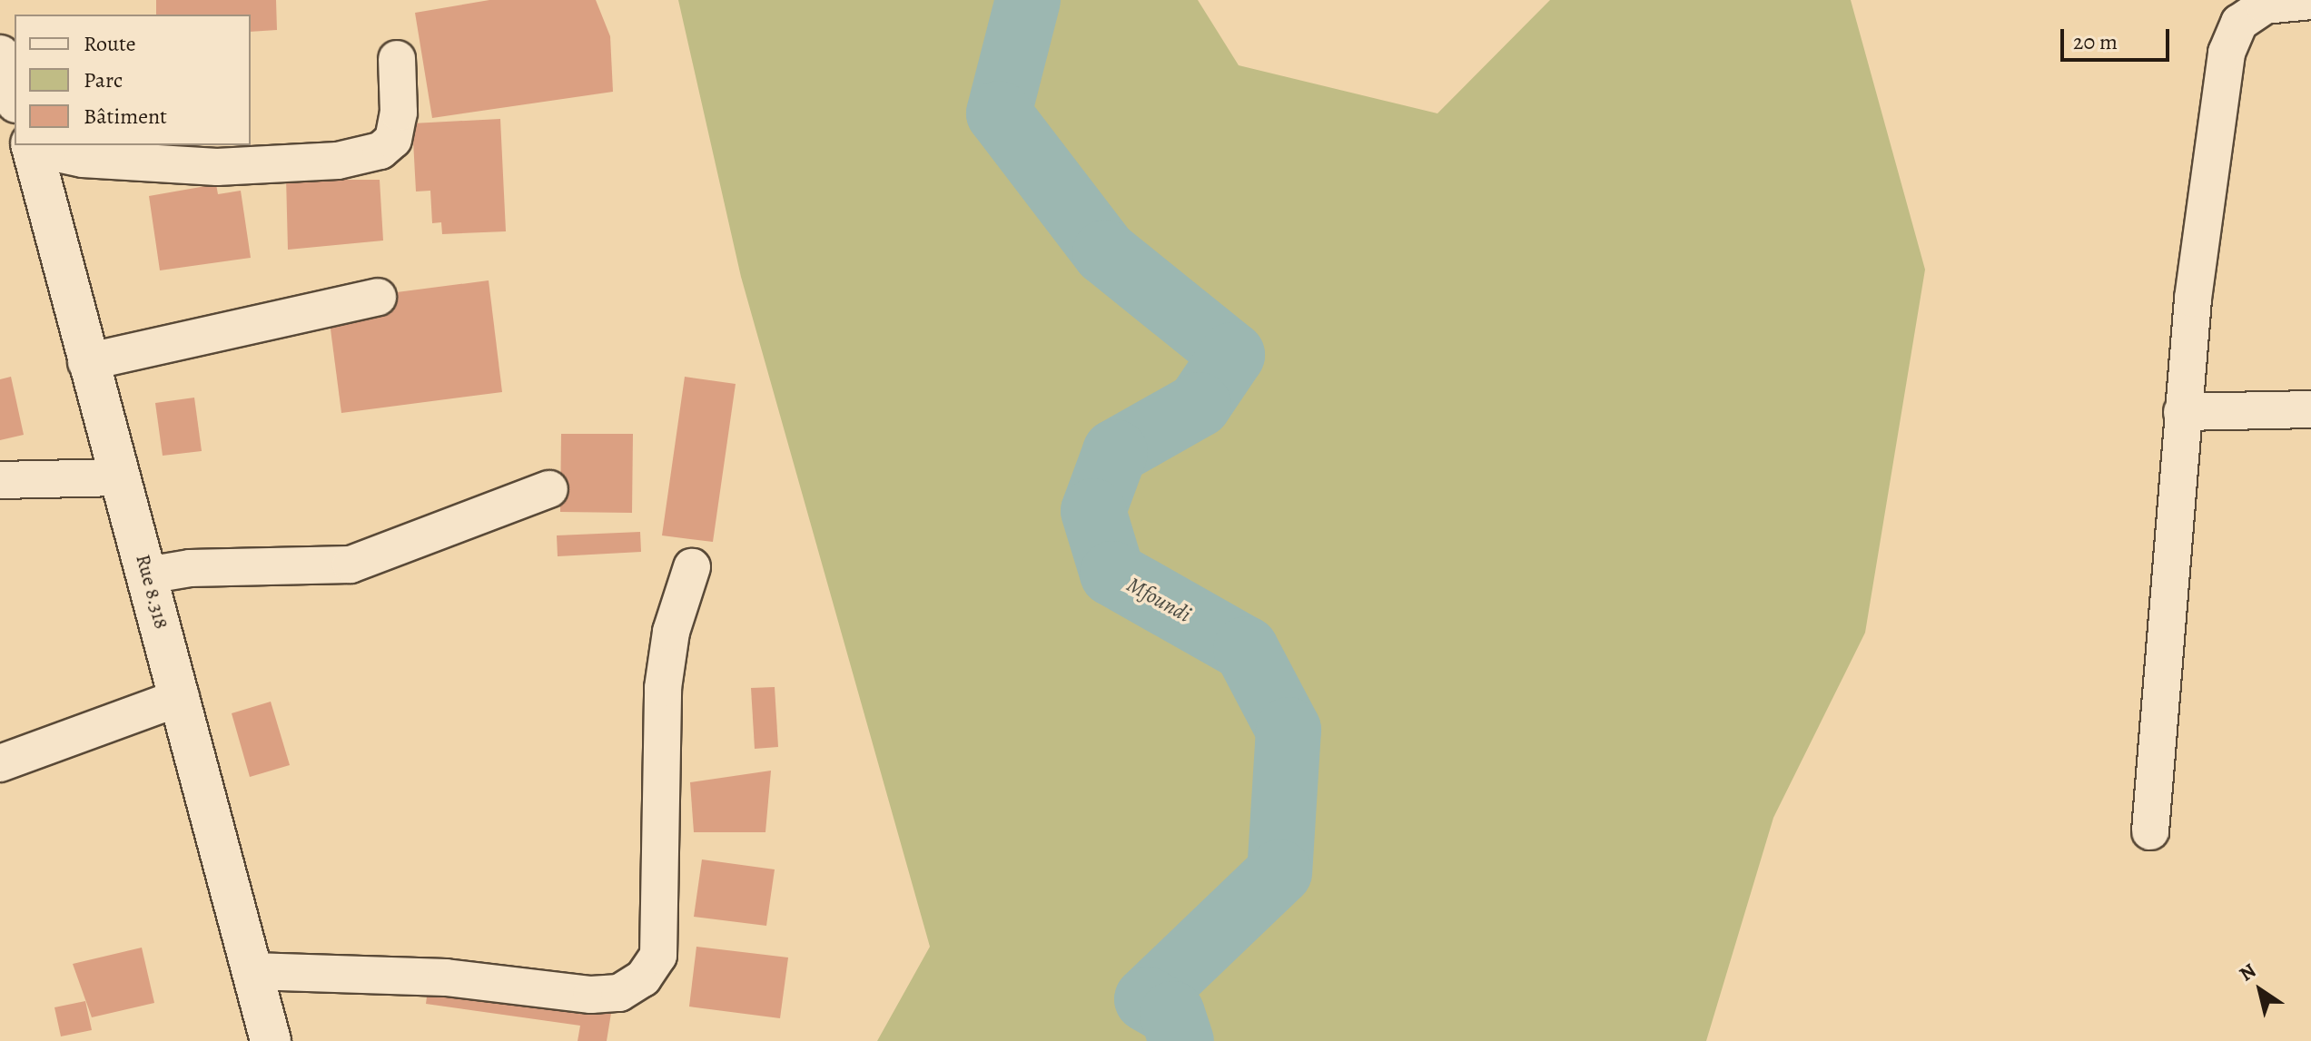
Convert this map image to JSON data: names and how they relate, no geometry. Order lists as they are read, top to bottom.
{
  "streets": {
    "main road": ["Rue 8.318"]
  },
  "water": ["Mfoundi"],
  "legend": ["Route", "Parc", "Bâtiment"],
  "scale_bar": "20 m",
  "north": "top left"
}
